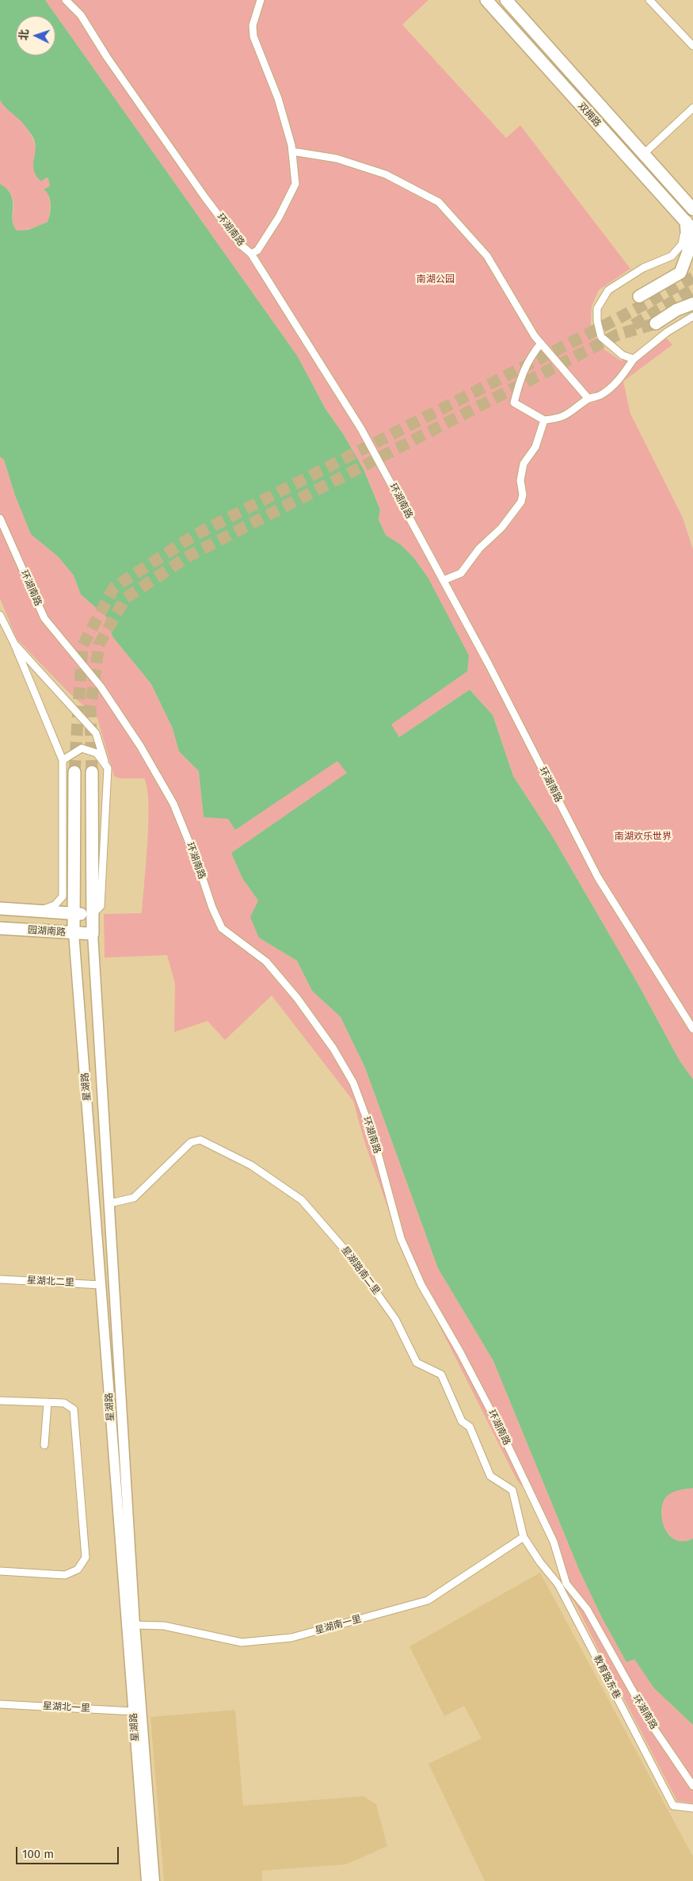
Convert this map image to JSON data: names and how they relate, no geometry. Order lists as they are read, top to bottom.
{
  "streets": {
    "main road": ["双拥路", "园湖南路", "星湖路"],
    "street": [
      "环湖南路",
      "星湖路南二里",
      "星湖北二里",
      "星湖南一里",
      "教育路东巷",
      "星湖北一里"
    ]
  },
  "crossings": [
    ["园湖南路", "星湖路"],
    ["星湖路", "星湖路南二里"],
    ["星湖路", "星湖北二里"],
    ["星湖路", "星湖南一里"],
    ["星湖路", "星湖北一里"],
    ["星湖路南二里", "星湖南一里"],
    ["星湖路南二里", "教育路东巷"],
    ["星湖南一里", "教育路东巷"]
  ],
  "parks": ["南湖公园", "南湖欢乐世界"],
  "scale_bar": "100 m",
  "north": "left"
}
